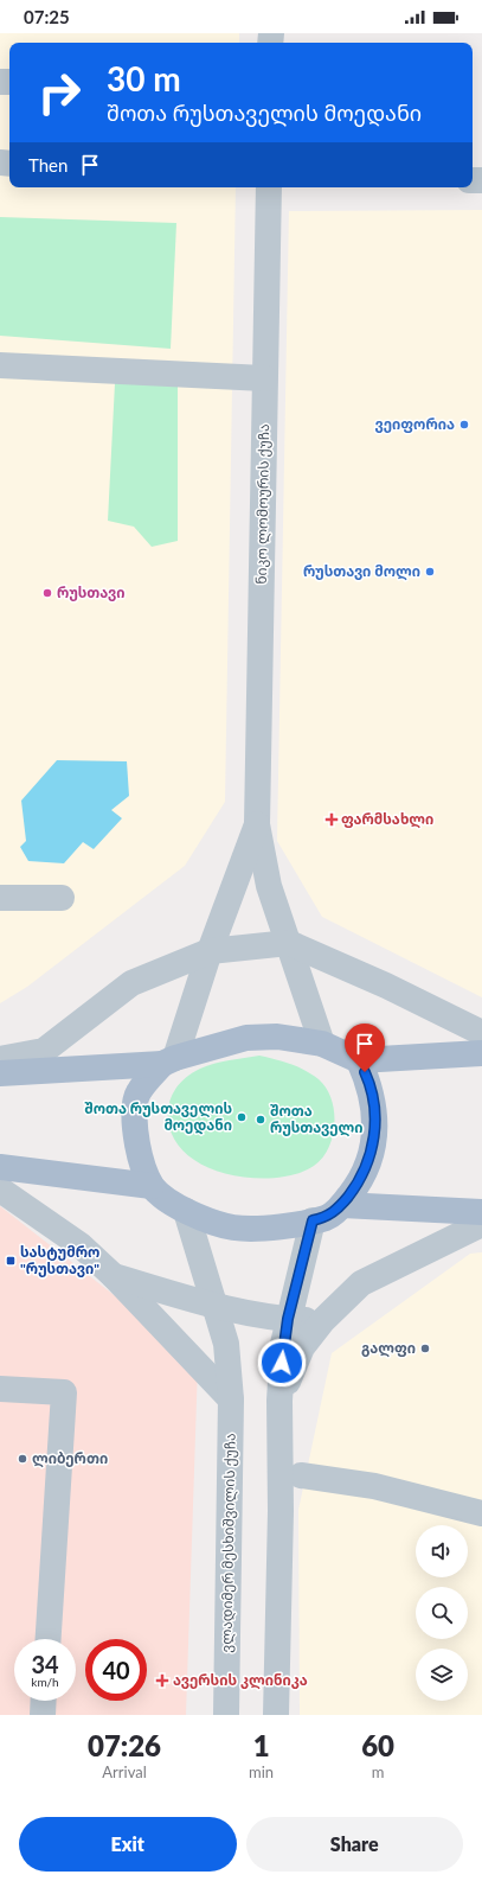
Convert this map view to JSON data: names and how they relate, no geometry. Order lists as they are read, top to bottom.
{
  "streets": {
    "street": ["ნიკო ლომოურის ქუჩა", "ვლადიმერ მესხიშვილის ქუჩა"]
  },
  "places": {
    "other": [
      "ვეიფორია",
      "რუსთავი მოლი",
      "რუსთავი",
      "შოთა რუსთაველის მოედანი",
      "შოთა რუსთაველი",
      "გალფი",
      "ლიბერთი"
    ],
    "health": ["ფარმსახლი", "ავერსის კლინიკა"],
    "transit": ["სასტუმრო \"რუსთავი\""]
  },
  "page": {
    "status": "07:25",
    "turn": ["30 m", "შოთა რუსთაველის მოედანი"],
    "then": "Then",
    "speed": "34 km/h",
    "limit": "40",
    "eta": [
      "07:26",
      "Arrival",
      "1",
      "min",
      "60",
      "m"
    ],
    "buttons": ["Exit", "Share"]
  }
}
